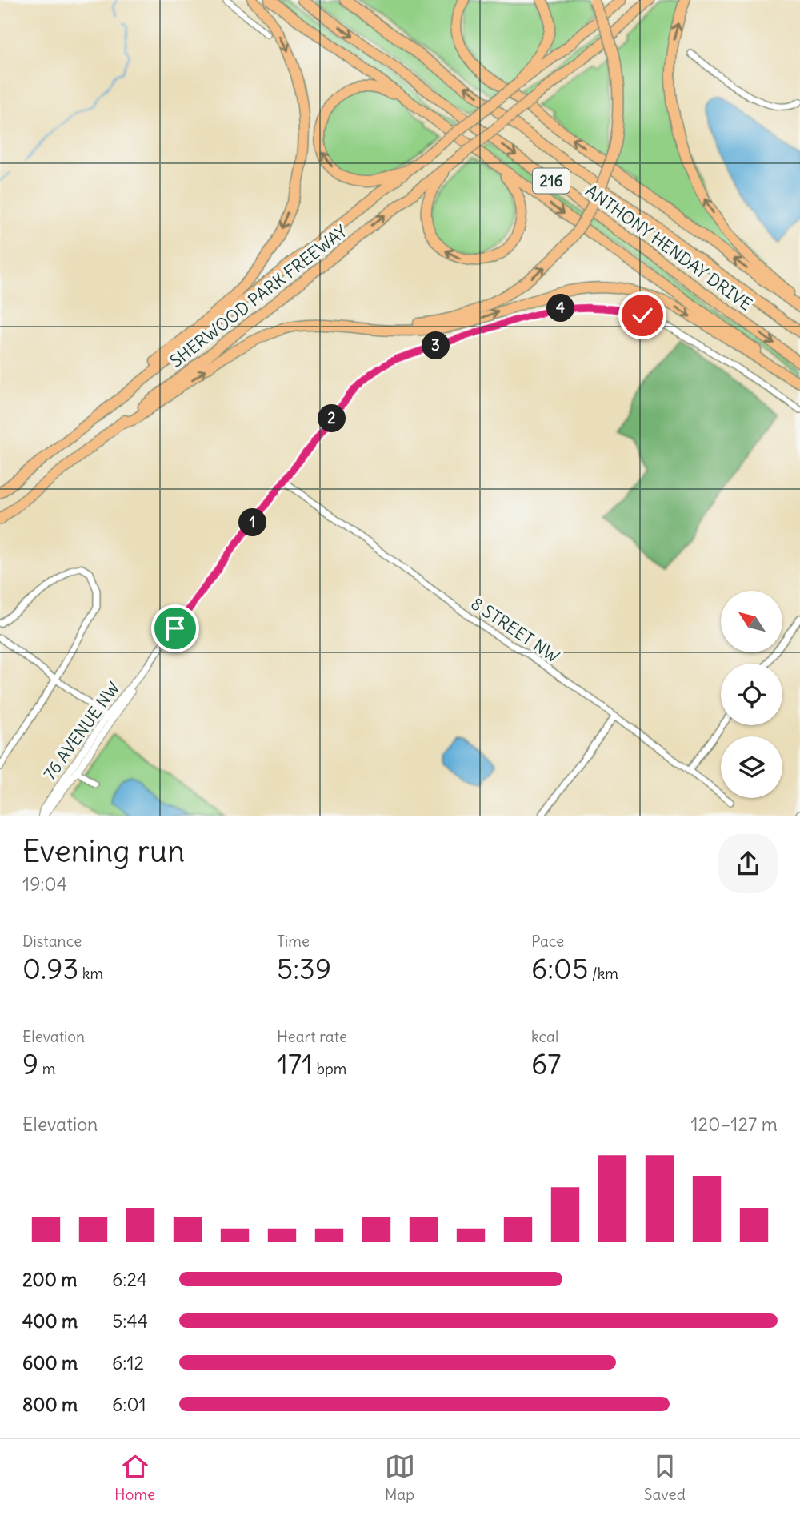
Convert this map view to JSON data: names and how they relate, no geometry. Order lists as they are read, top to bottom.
{
  "streets": {
    "highway": ["216", "ANTHONY HENDAY DRIVE", "SHERWOOD PARK FREEWAY"],
    "street": ["8 STREET NW", "76 AVENUE NW"]
  },
  "crossings": [
    ["8 STREET NW", "76 AVENUE NW"]
  ],
  "north": "top left",
  "page": {
    "pins": [
      "4",
      "3",
      "2",
      "1"
    ],
    "heading": ["Evening run", "19:04"],
    "stats": [
      ["Distance", "0.93 km"],
      ["Time", "5:39"],
      ["Pace", "6:05 /km"],
      ["Elevation", "9 m"],
      ["Heart rate", "171 bpm"],
      ["kcal", "67"]
    ],
    "chart": ["Elevation", "120–127 m"],
    "list": [
      {
        "name": "200 m",
        "note": "6:24"
      },
      {
        "name": "400 m",
        "note": "5:44"
      },
      {
        "name": "600 m",
        "note": "6:12"
      },
      {
        "name": "800 m",
        "note": "6:01"
      }
    ],
    "tabs": ["Home", "Map", "Saved"]
  }
}
